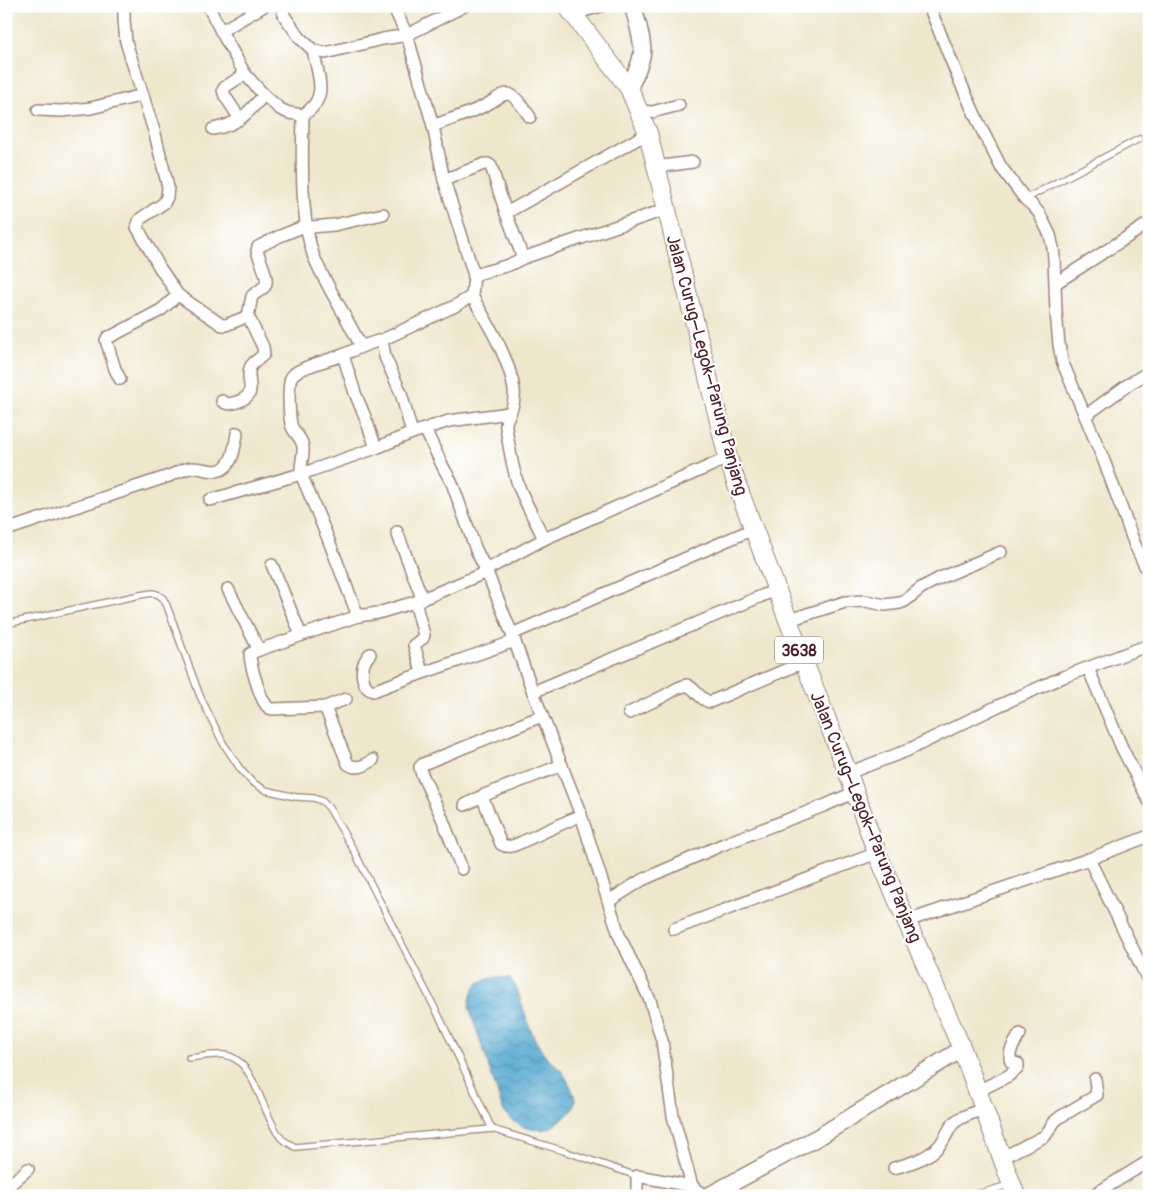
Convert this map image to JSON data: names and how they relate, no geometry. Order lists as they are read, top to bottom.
{
  "streets": {
    "main road": ["Jalan Curug–Legok–Parung Panjang", "3638"]
  }
}
